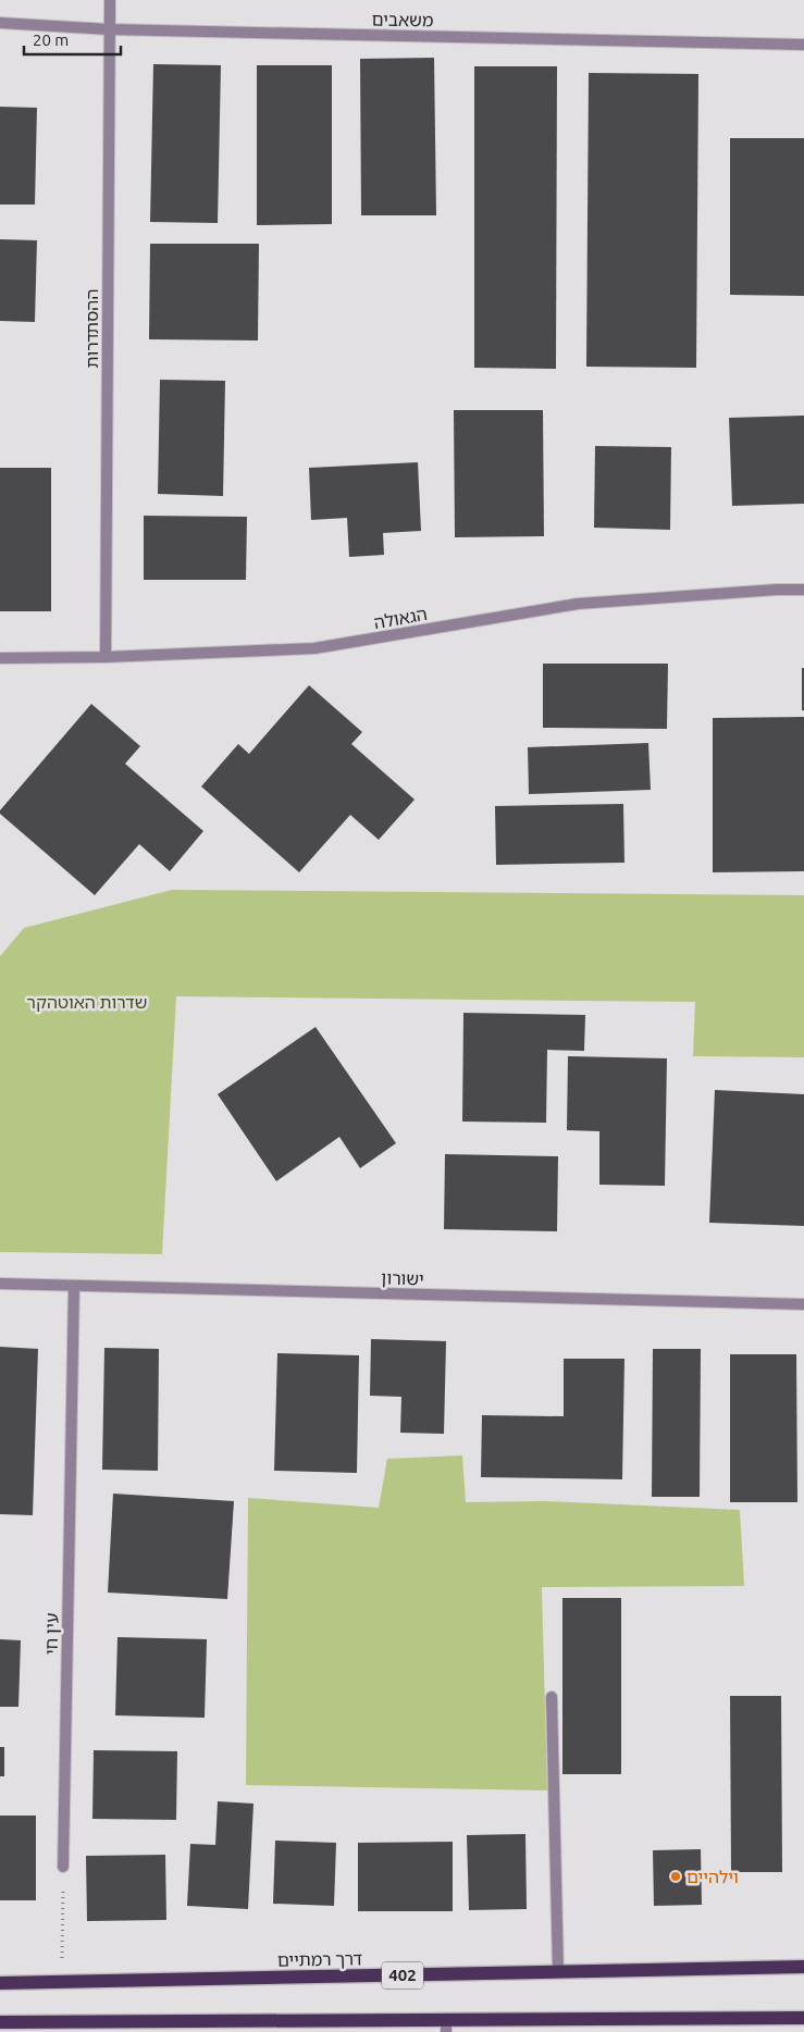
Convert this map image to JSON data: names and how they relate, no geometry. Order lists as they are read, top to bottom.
{
  "streets": {
    "main road": ["דרך רמתיים", "402"],
    "street": [
      "משאבים",
      "ההסתדרות",
      "הגאולה",
      "ישורון",
      "עין חי"
    ]
  },
  "crossings": [
    ["משאבים", "ההסתדרות"],
    ["ההסתדרות", "הגאולה"],
    ["ישורון", "עין חי"]
  ],
  "parks": ["שדרות האוטהקר"],
  "places": ["וילהיים"],
  "scale_bar": "20 m"
}
